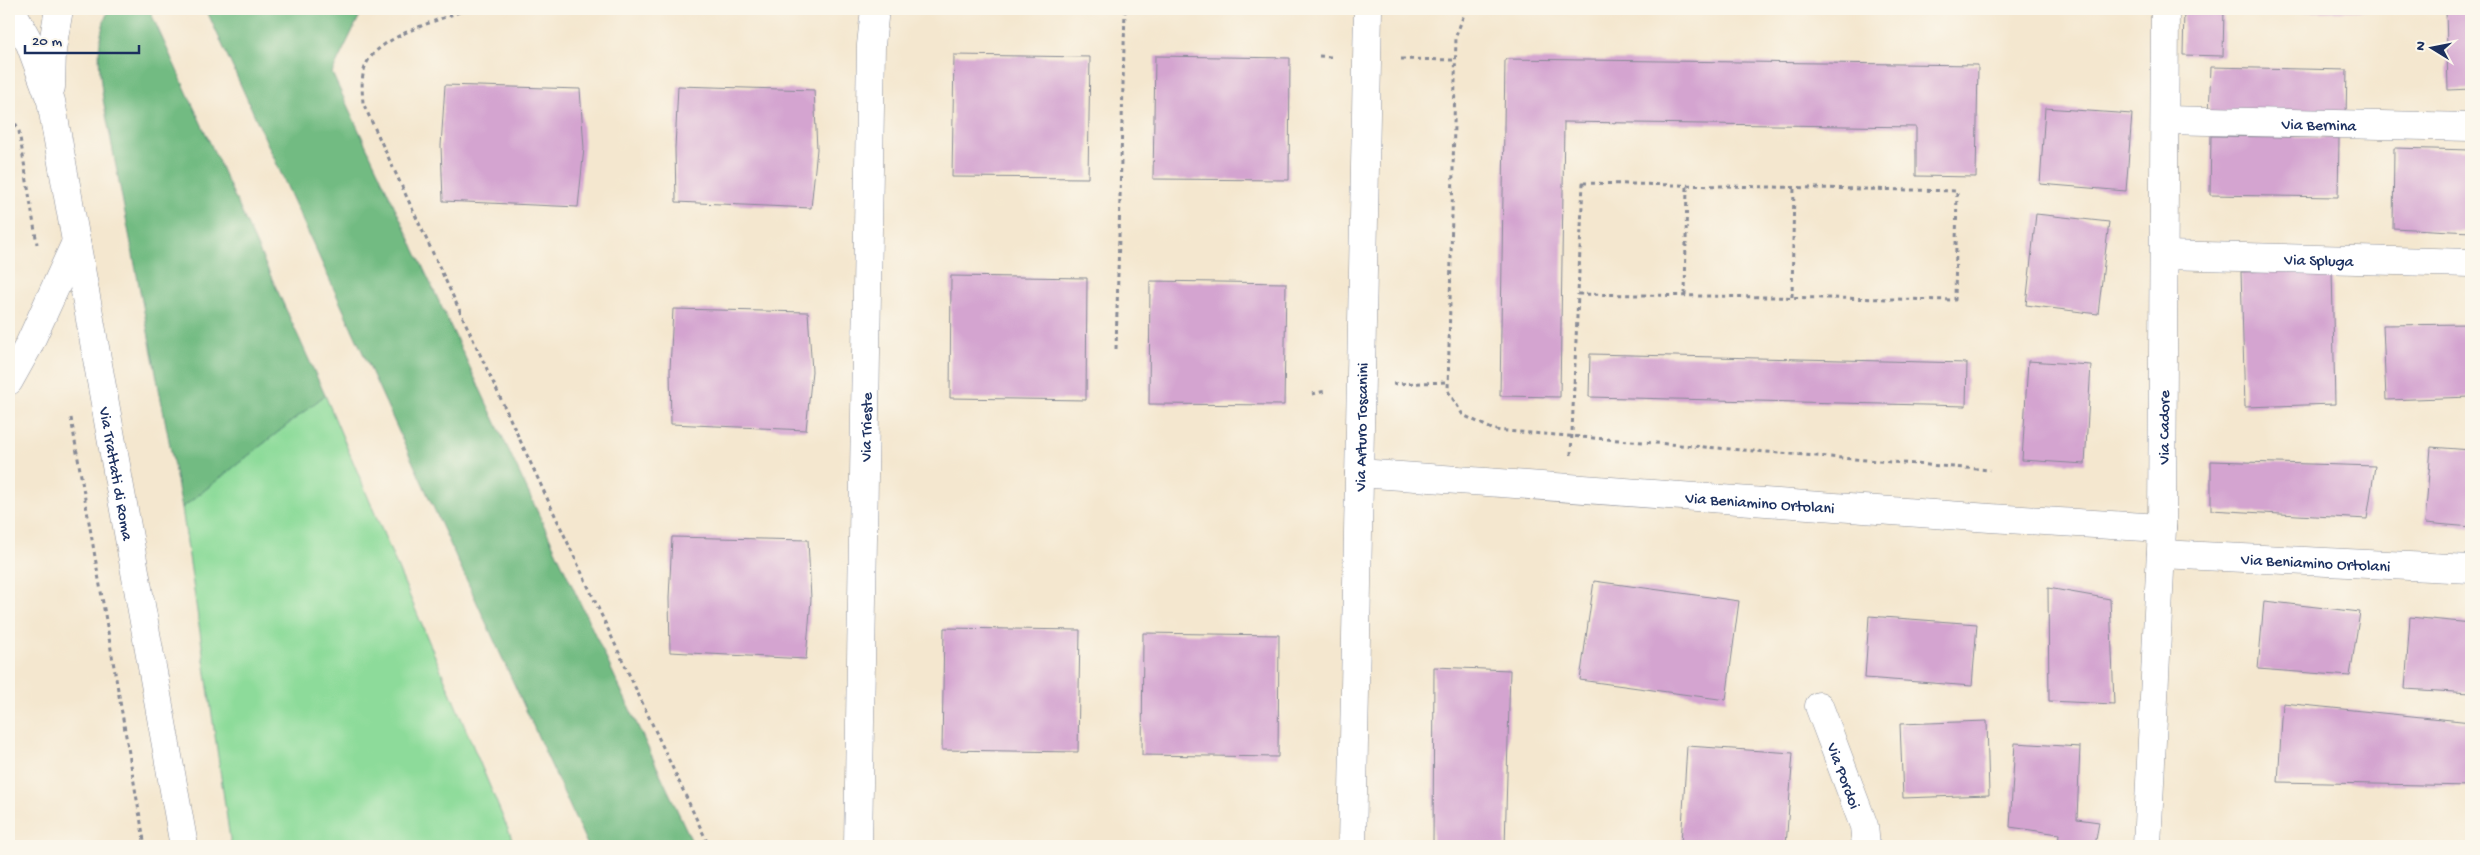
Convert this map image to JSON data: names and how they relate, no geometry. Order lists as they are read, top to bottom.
{
  "streets": {
    "street": [
      "Via Bernina",
      "Via Spluga",
      "Via Trieste",
      "Via Arturo Toscanini",
      "Via Cadore",
      "Via Trattati di Roma",
      "Via Beniamino Ortolani",
      "Via Pordoi"
    ]
  },
  "crossings": [
    ["Via Bernina", "Via Cadore"],
    ["Via Spluga", "Via Cadore"],
    ["Via Arturo Toscanini", "Via Beniamino Ortolani"],
    ["Via Cadore", "Via Beniamino Ortolani"]
  ],
  "scale_bar": "20 m",
  "north": "left"
}
